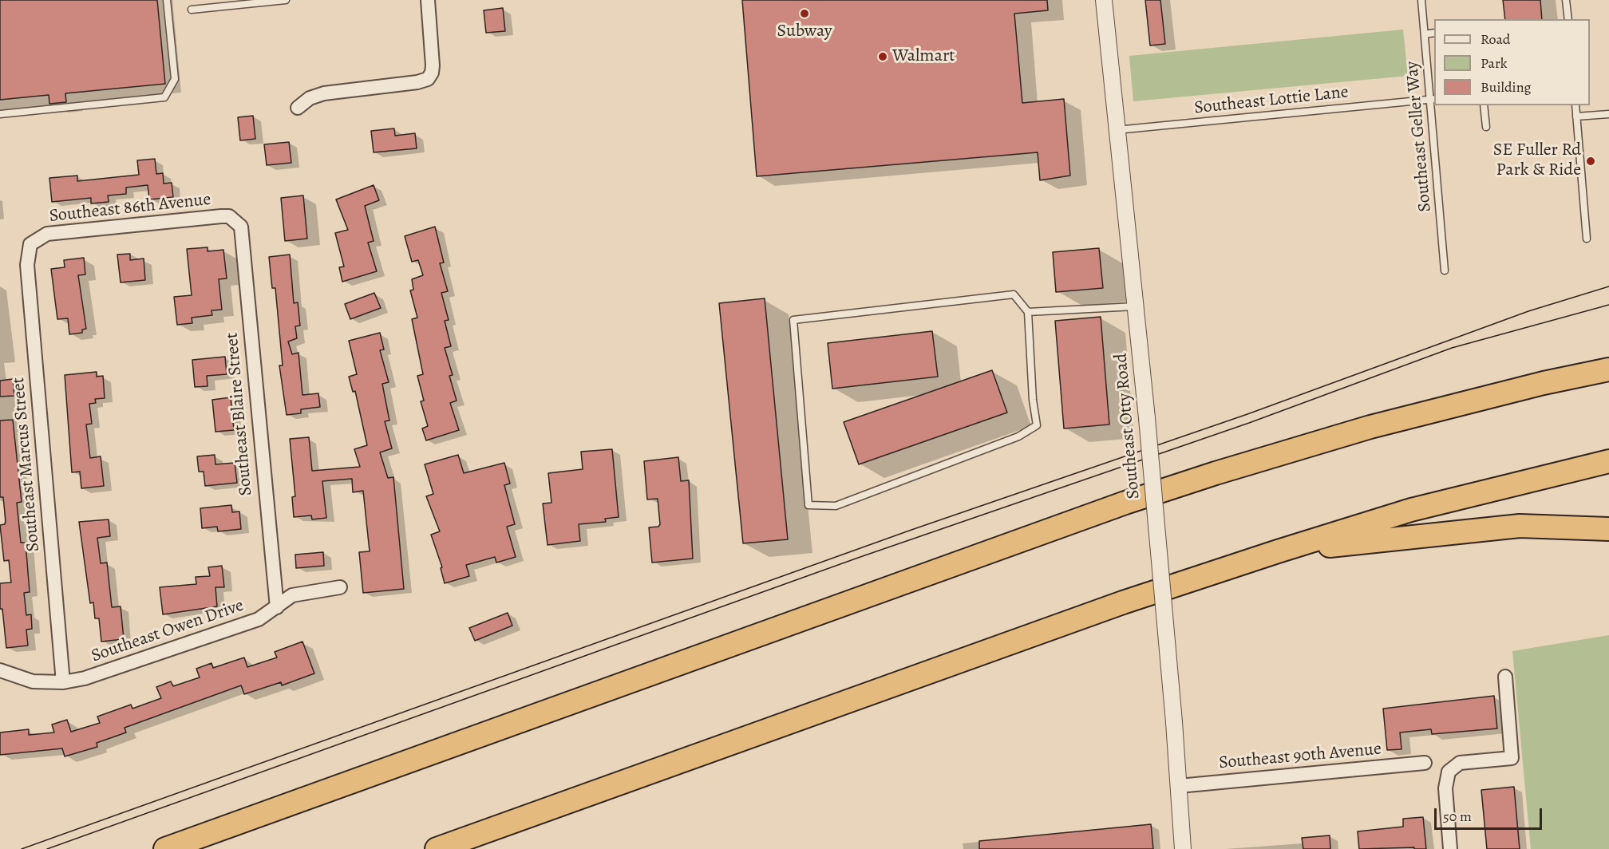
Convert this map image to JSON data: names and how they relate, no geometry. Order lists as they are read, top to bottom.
{
  "streets": {
    "street": [
      "Southeast 86th Avenue",
      "Southeast Blaire Street",
      "Southeast Otty Road",
      "Southeast Marcus Street",
      "Southeast Owen Drive",
      "Southeast 90th Avenue"
    ],
    "lane": ["Southeast Lottie Lane", "Southeast Geller Way"]
  },
  "crossings": [
    ["Southeast Lottie Lane", "Southeast Geller Way"],
    ["Southeast Lottie Lane", "Southeast Otty Road"],
    ["Southeast 86th Avenue", "Southeast Blaire Street"],
    ["Southeast 86th Avenue", "Southeast Marcus Street"],
    ["Southeast Blaire Street", "Southeast Owen Drive"],
    ["Southeast Otty Road", "Southeast 90th Avenue"],
    ["Southeast Marcus Street", "Southeast Owen Drive"]
  ],
  "places": ["Subway", "Walmart", "SE Fuller Rd Park & Ride"],
  "legend": ["Road", "Park", "Building"],
  "scale_bar": "50 m"
}
